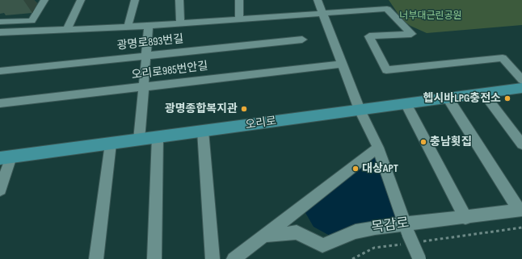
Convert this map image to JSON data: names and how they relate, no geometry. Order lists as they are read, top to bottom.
{
  "streets": {
    "main road": ["오리로"],
    "street": ["광명로893번길", "오리로985번안길", "목감로"]
  },
  "parks": ["너부대근린공원"],
  "places": [
    "헵시바LPG충전소",
    "광명종합복지관",
    "충남횟집",
    "대상APT"
  ]
}
